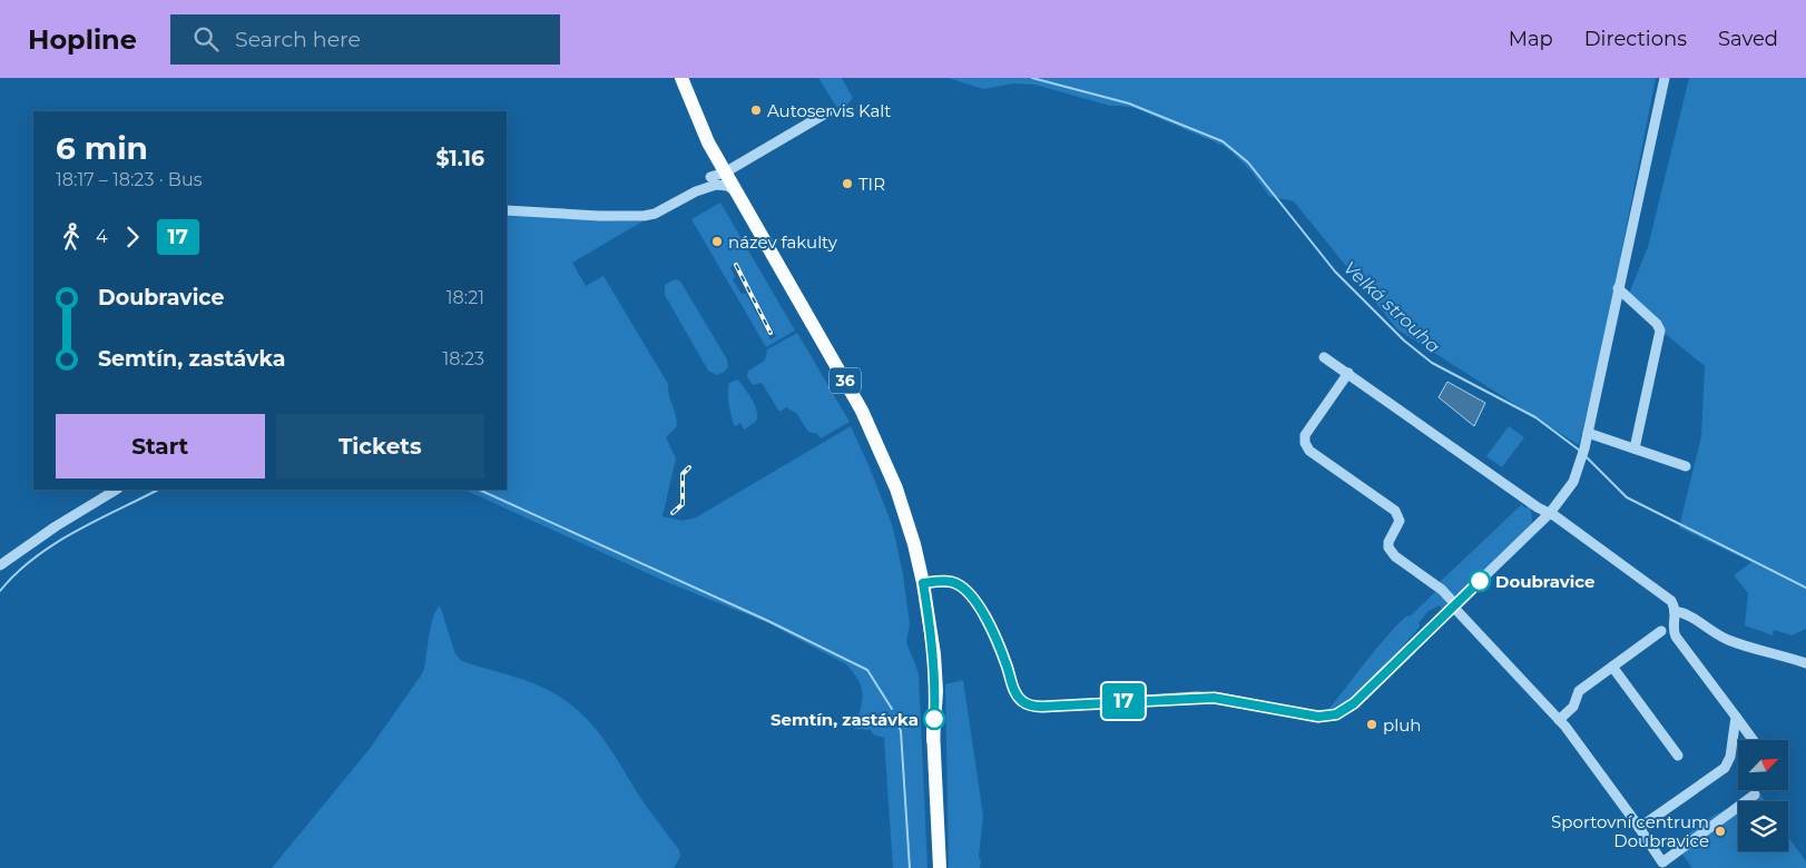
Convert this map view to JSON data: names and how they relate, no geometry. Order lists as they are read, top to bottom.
{
  "streets": {
    "main road": ["36"]
  },
  "water": ["Velká strouha"],
  "places": [
    "Autoservis Kalt",
    "TIR",
    "název fakulty",
    "Doubravice",
    "Semtín, zastávka",
    "pluh",
    "Sportovní centrum Doubravice"
  ],
  "lines": ["bus line 17"],
  "north": "top right",
  "page": {
    "header": "Hopline",
    "search": "Search here",
    "nav": ["Map", "Directions", "Saved"],
    "on_map": "17",
    "heading": ["6 min", "18:17 – 18:23 · Bus", "$1.16"],
    "legs": ["4", "17"],
    "list": [
      {
        "name": "Doubravice",
        "value": "18:21"
      },
      {
        "name": "Semtín, zastávka",
        "value": "18:23"
      }
    ],
    "buttons": ["Start", "Tickets"]
  }
}
